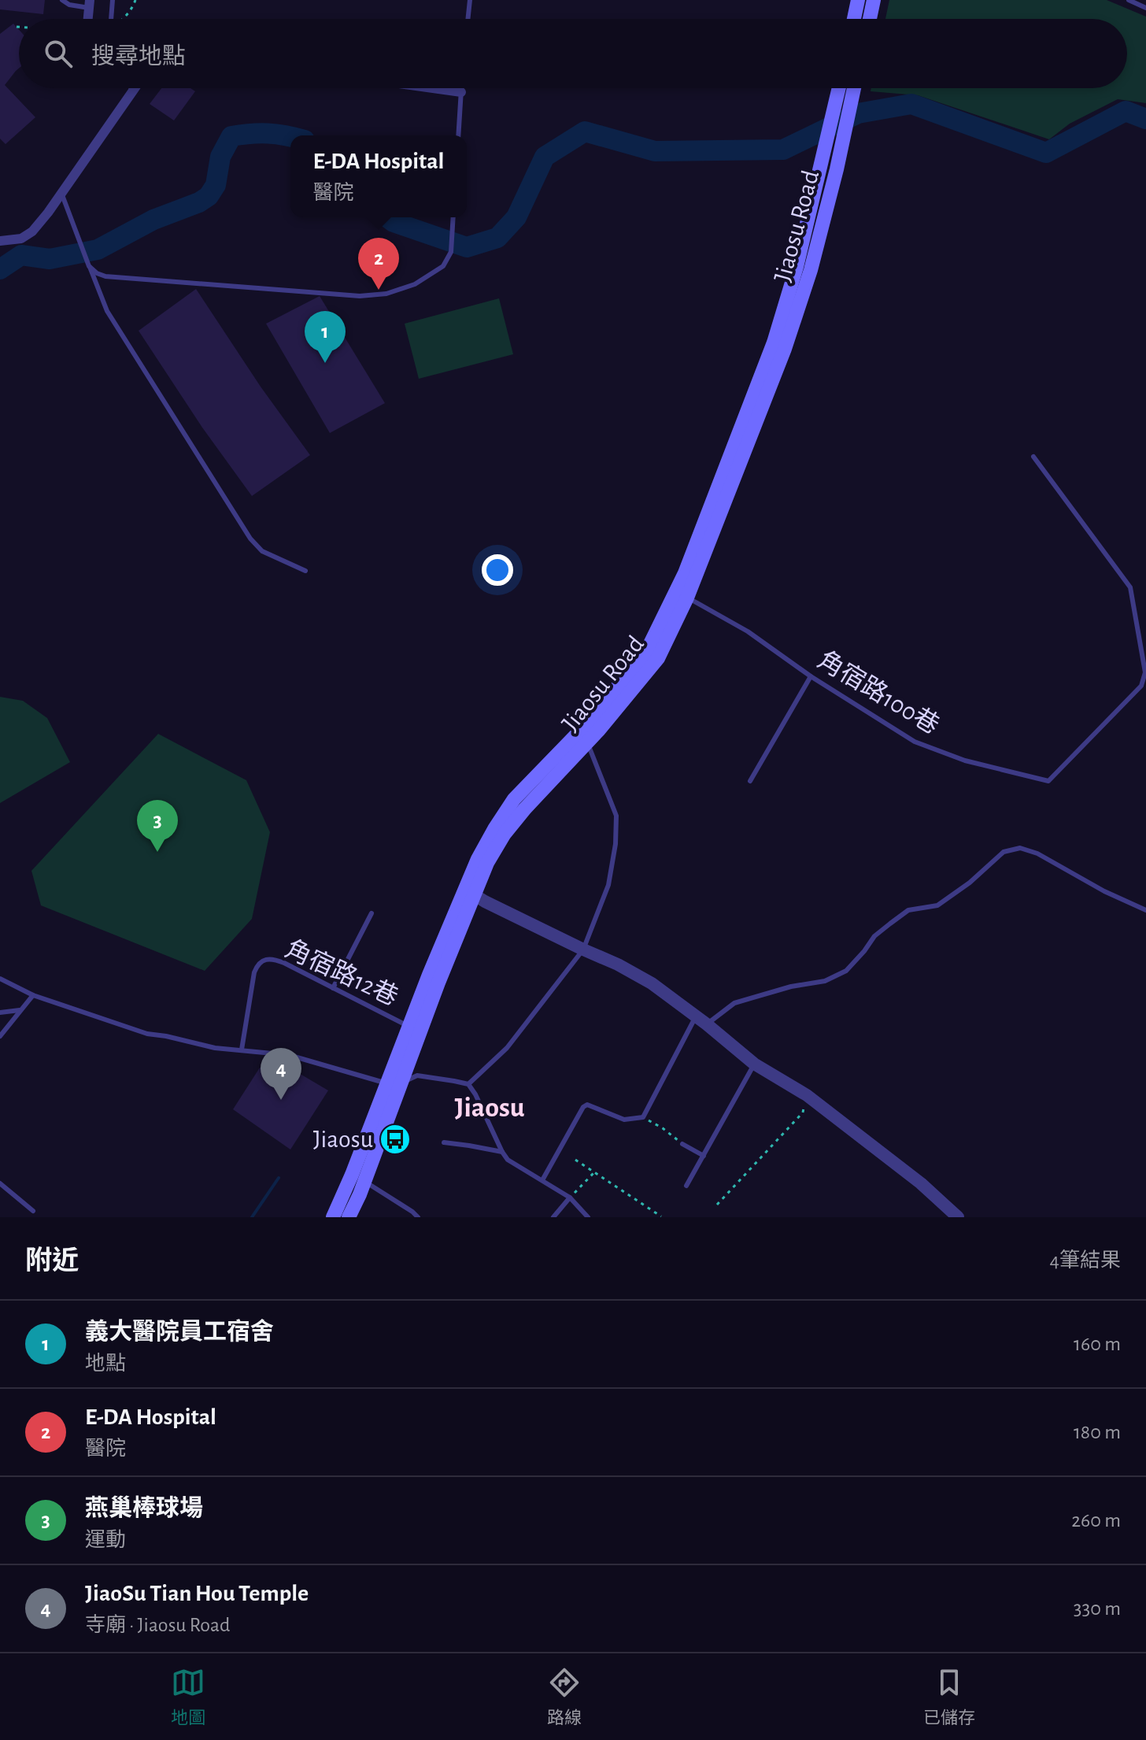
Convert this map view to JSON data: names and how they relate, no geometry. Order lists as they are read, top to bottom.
{
  "streets": {
    "main road": ["Jiaosu Road"],
    "lane": ["角宿路100巷", "角宿路12巷"]
  },
  "crossings": [
    ["Jiaosu Road", "角宿路100巷"],
    ["Jiaosu Road", "角宿路12巷"]
  ],
  "districts": ["Jiaosu"],
  "places": {
    "bus stop": ["Jiaosu"]
  },
  "page": {
    "search": "搜尋地點",
    "popup": ["E-DA Hospital", "醫院"],
    "pins": [
      "2",
      "1",
      "3",
      "4"
    ],
    "heading": ["附近", "4筆結果"],
    "list": [
      {
        "mark": "1",
        "name": "義大醫院員工宿舍",
        "note": "地點",
        "value": "160 m"
      },
      {
        "mark": "2",
        "name": "E-DA Hospital",
        "note": "醫院",
        "value": "180 m"
      },
      {
        "mark": "3",
        "name": "燕巢棒球場",
        "note": "運動",
        "value": "260 m"
      },
      {
        "mark": "4",
        "name": "JiaoSu Tian Hou Temple",
        "note": "寺廟 · Jiaosu Road",
        "value": "330 m"
      }
    ],
    "nav": ["地圖", "路線", "已儲存"]
  }
}
